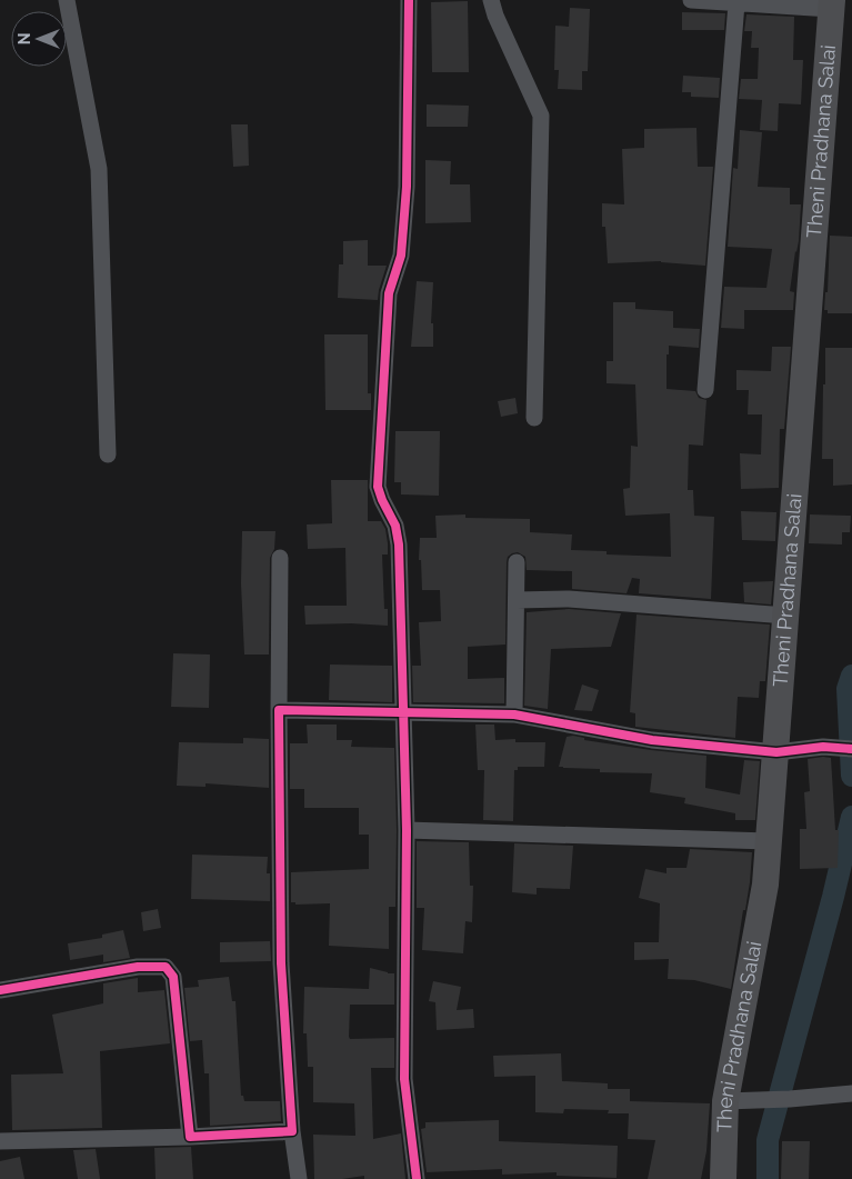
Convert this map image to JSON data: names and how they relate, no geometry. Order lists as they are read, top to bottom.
{
  "streets": {
    "main road": ["Theni Pradhana Salai"]
  },
  "north": "left"
}
